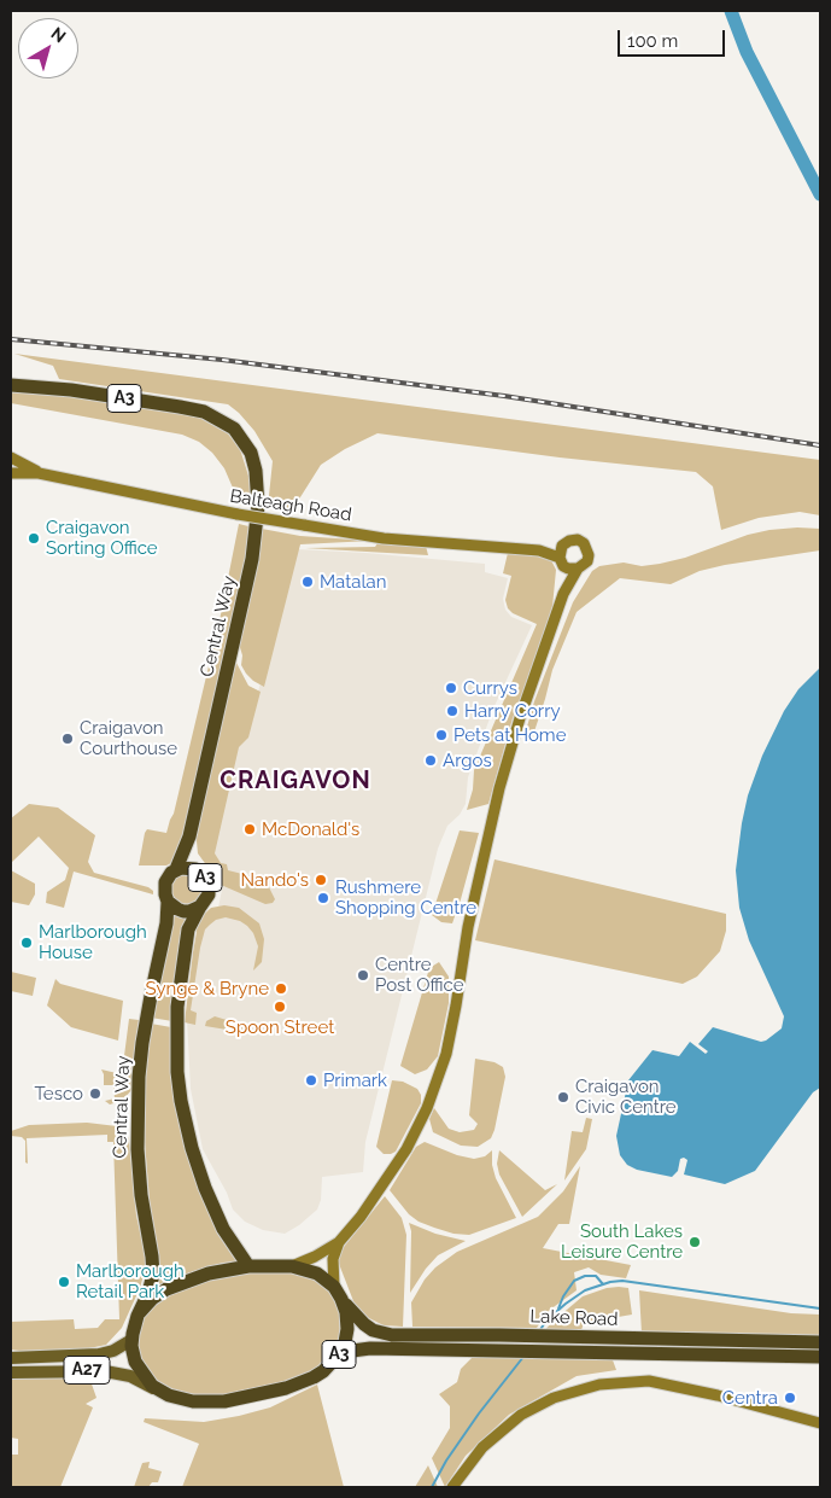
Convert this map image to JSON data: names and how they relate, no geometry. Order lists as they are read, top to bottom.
{
  "streets": {
    "highway": ["A3", "Central Way", "Lake Road"],
    "main road": ["A27"],
    "street": ["Balteagh Road"]
  },
  "crossings": [
    ["A3", "Central Way"],
    ["A3", "Lake Road"],
    ["A3", "A27"],
    ["Central Way", "Lake Road"],
    ["Central Way", "A27"],
    ["Lake Road", "A27"]
  ],
  "districts": ["CRAIGAVON"],
  "places": [
    "Craigavon Sorting Office",
    "Matalan",
    "Currys",
    "Harry Corry",
    "Pets at Home",
    "Craigavon Courthouse",
    "Argos",
    "McDonald's",
    "Nando's",
    "Rushmere Shopping Centre",
    "Marlborough House",
    "Centre Post Office",
    "Synge & Bryne",
    "Spoon Street",
    "Primark",
    "Tesco",
    "Craigavon Civic Centre",
    "South Lakes Leisure Centre",
    "Marlborough Retail Park",
    "Centra"
  ],
  "scale_bar": "100 m",
  "north": "top right"
}
